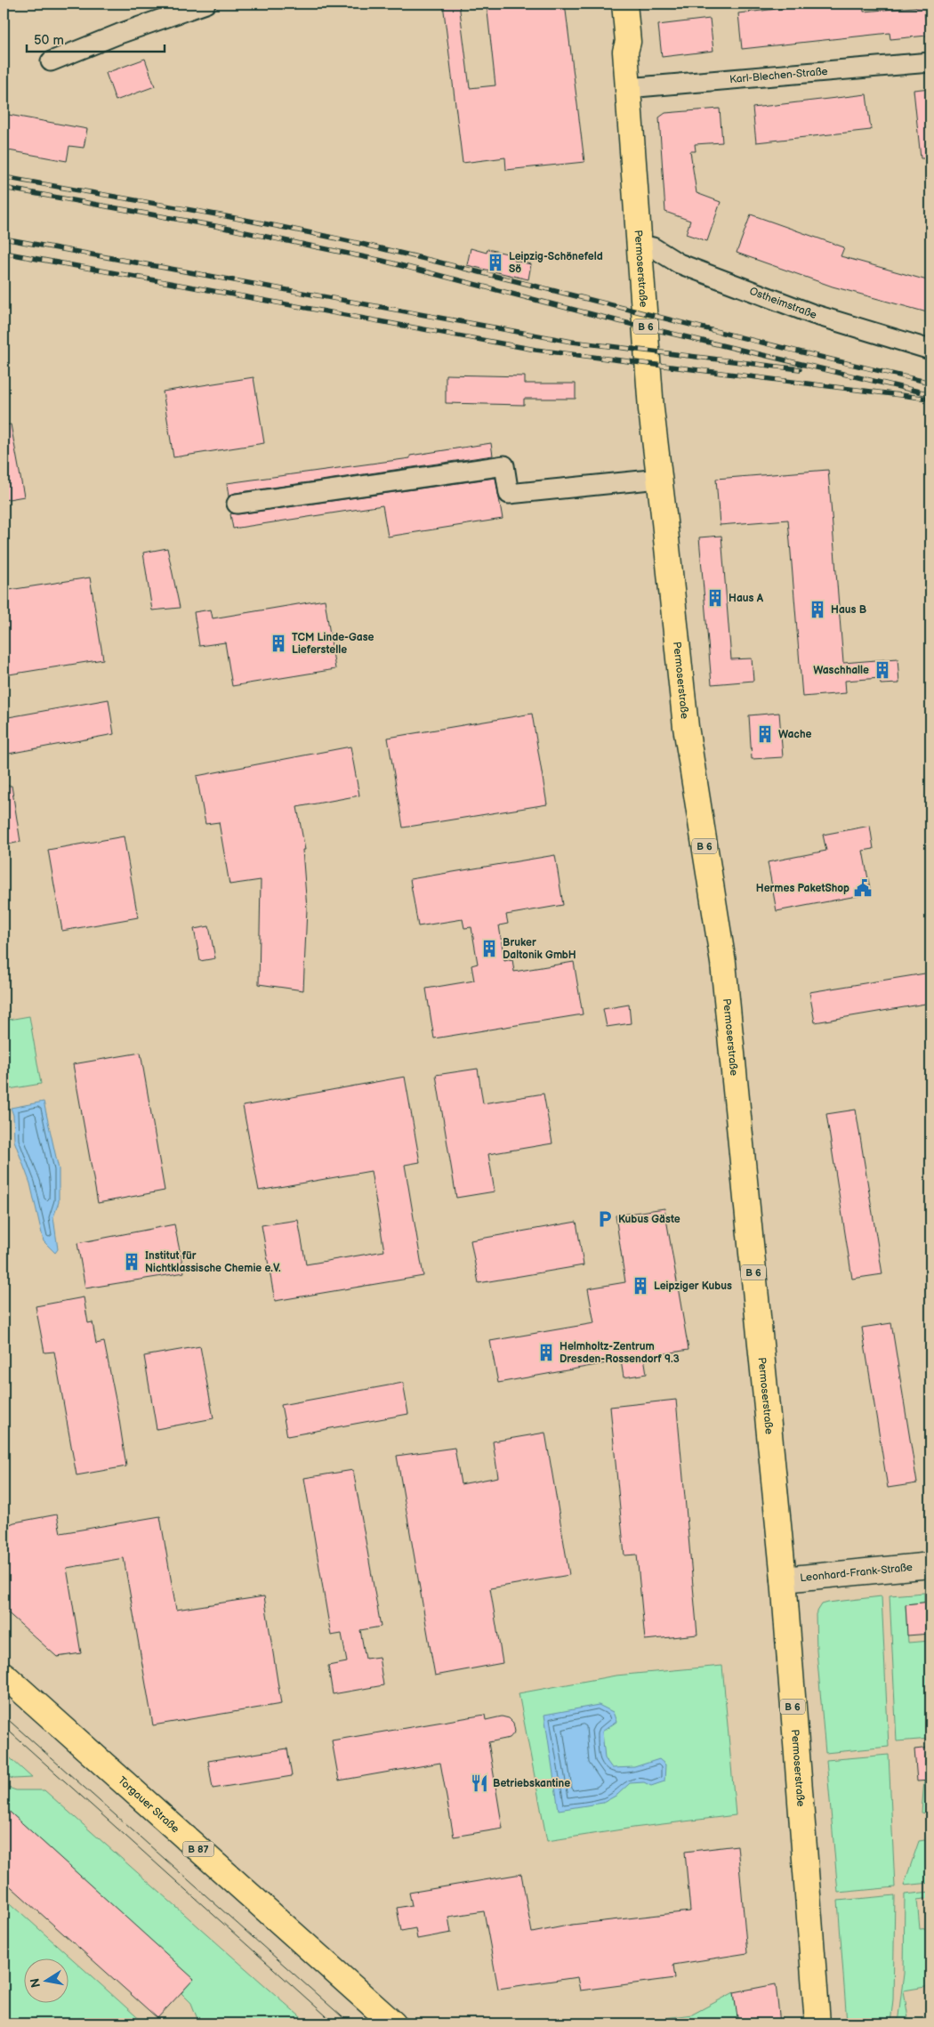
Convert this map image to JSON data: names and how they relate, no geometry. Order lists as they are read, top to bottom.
{
  "streets": {
    "main road": [
      "Permoserstraße",
      "B 6",
      "Torgauer Straße",
      "B 87"
    ],
    "street": ["Karl-Blechen-Straße", "Ostheimstraße", "Leonhard-Frank-Straße"]
  },
  "crossings": [
    ["Karl-Blechen-Straße", "Permoserstraße"],
    ["Permoserstraße", "Ostheimstraße"],
    ["Permoserstraße", "Leonhard-Frank-Straße"]
  ],
  "places": {
    "building": [
      "Leipzig-Schönefeld Sö",
      "Haus A",
      "Haus B",
      "TCM Linde-Gase Lieferstelle",
      "Waschhalle",
      "Wache",
      "Bruker Daltonik GmbH",
      "Institut für Nichtklassische Chemie e.V.",
      "Leipziger Kubus",
      "Helmholtz-Zentrum Dresden-Rossendorf 9.3"
    ],
    "public building": ["Hermes PaketShop"],
    "parking": ["Kubus Gäste"],
    "restaurant": ["Betriebskantine"]
  },
  "scale_bar": "50 m",
  "north": "left"
}
